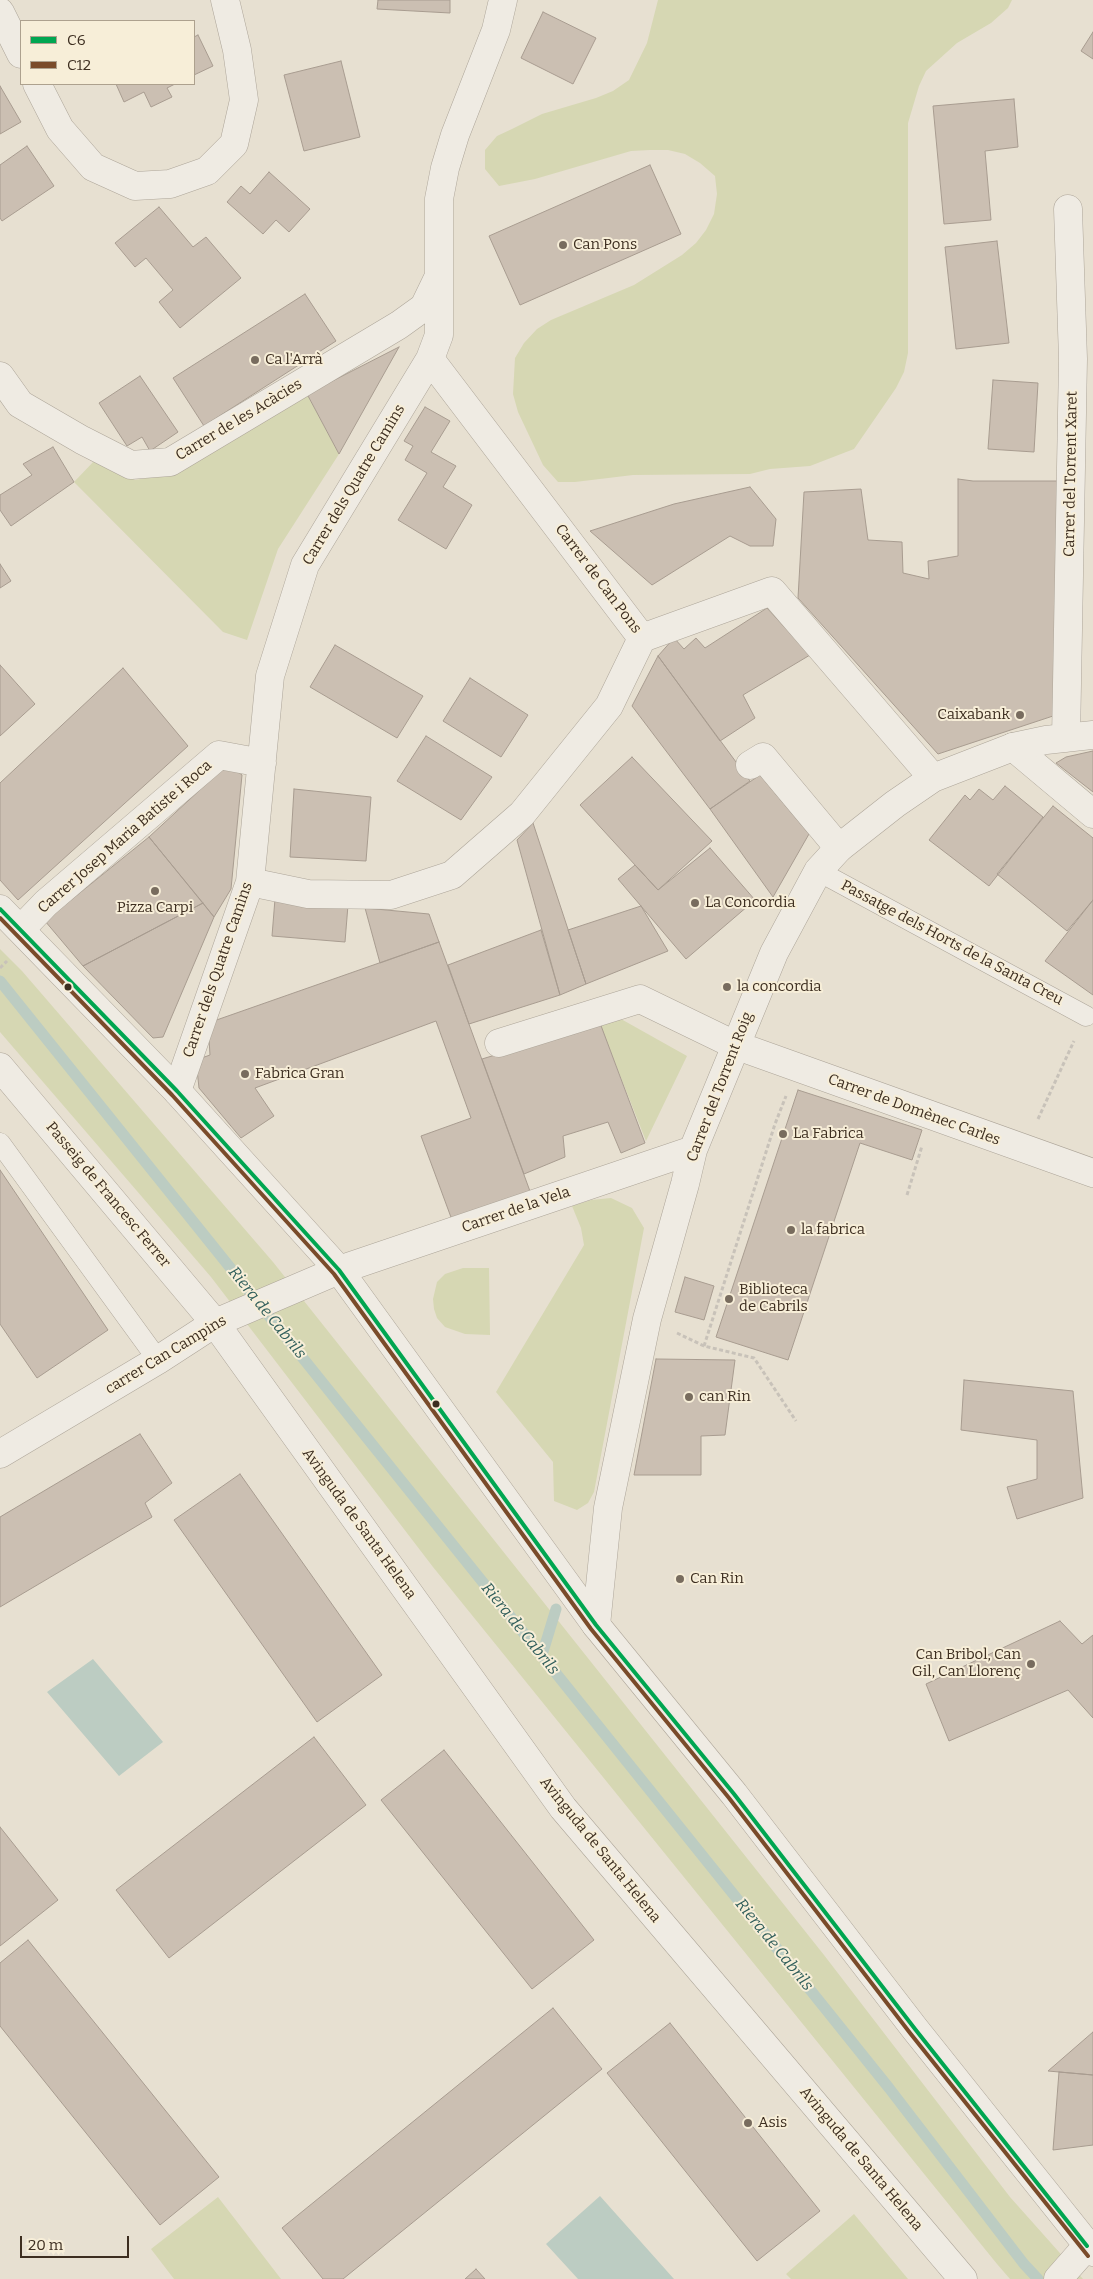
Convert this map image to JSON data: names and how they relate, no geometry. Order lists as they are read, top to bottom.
{
  "streets": {
    "street": [
      "Carrer de les Acàcies",
      "Carrer del Torrent Xaret",
      "Carrer dels Quatre Camins",
      "Carrer de Can Pons",
      "Carrer Josep Maria Batiste i Roca",
      "Carrer del Torrent Roig",
      "Carrer de Domènec Carles",
      "Passeig de Francesc Ferrer",
      "Carrer de la Vela",
      "carrer Can Campins",
      "Avinguda de Santa Helena"
    ],
    "lane": ["Passatge dels Horts de la Santa Creu"]
  },
  "crossings": [
    ["Carrer de les Acàcies", "Carrer dels Quatre Camins"],
    ["Carrer del Torrent Xaret", "Carrer del Torrent Roig"],
    ["Carrer dels Quatre Camins", "Carrer de Can Pons"],
    ["Carrer dels Quatre Camins", "Carrer Josep Maria Batiste i Roca"],
    ["Carrer de Can Pons", "Carrer del Torrent Roig"],
    ["Passatge dels Horts de la Santa Creu", "Carrer del Torrent Roig"],
    ["Carrer del Torrent Roig", "Carrer de Domènec Carles"],
    ["Carrer del Torrent Roig", "Carrer de la Vela"],
    ["Passeig de Francesc Ferrer", "carrer Can Campins"],
    ["Passeig de Francesc Ferrer", "Avinguda de Santa Helena"],
    ["Carrer de la Vela", "carrer Can Campins"],
    ["carrer Can Campins", "Avinguda de Santa Helena"]
  ],
  "water": ["Riera de Cabrils"],
  "places": [
    "Can Pons",
    "Ca l'Arrà",
    "Caixabank",
    "Pizza Carpi",
    "La Concordia",
    "la concordia",
    "Fabrica Gran",
    "La Fabrica",
    "la fabrica",
    "Biblioteca de Cabrils",
    "can Rin",
    "Can Rin",
    "Can Bribol, Can Gil, Can Llorenç",
    "Asis"
  ],
  "lines": ["transit line C6", "transit line C12"],
  "legend": ["C6", "C12"],
  "scale_bar": "20 m"
}
